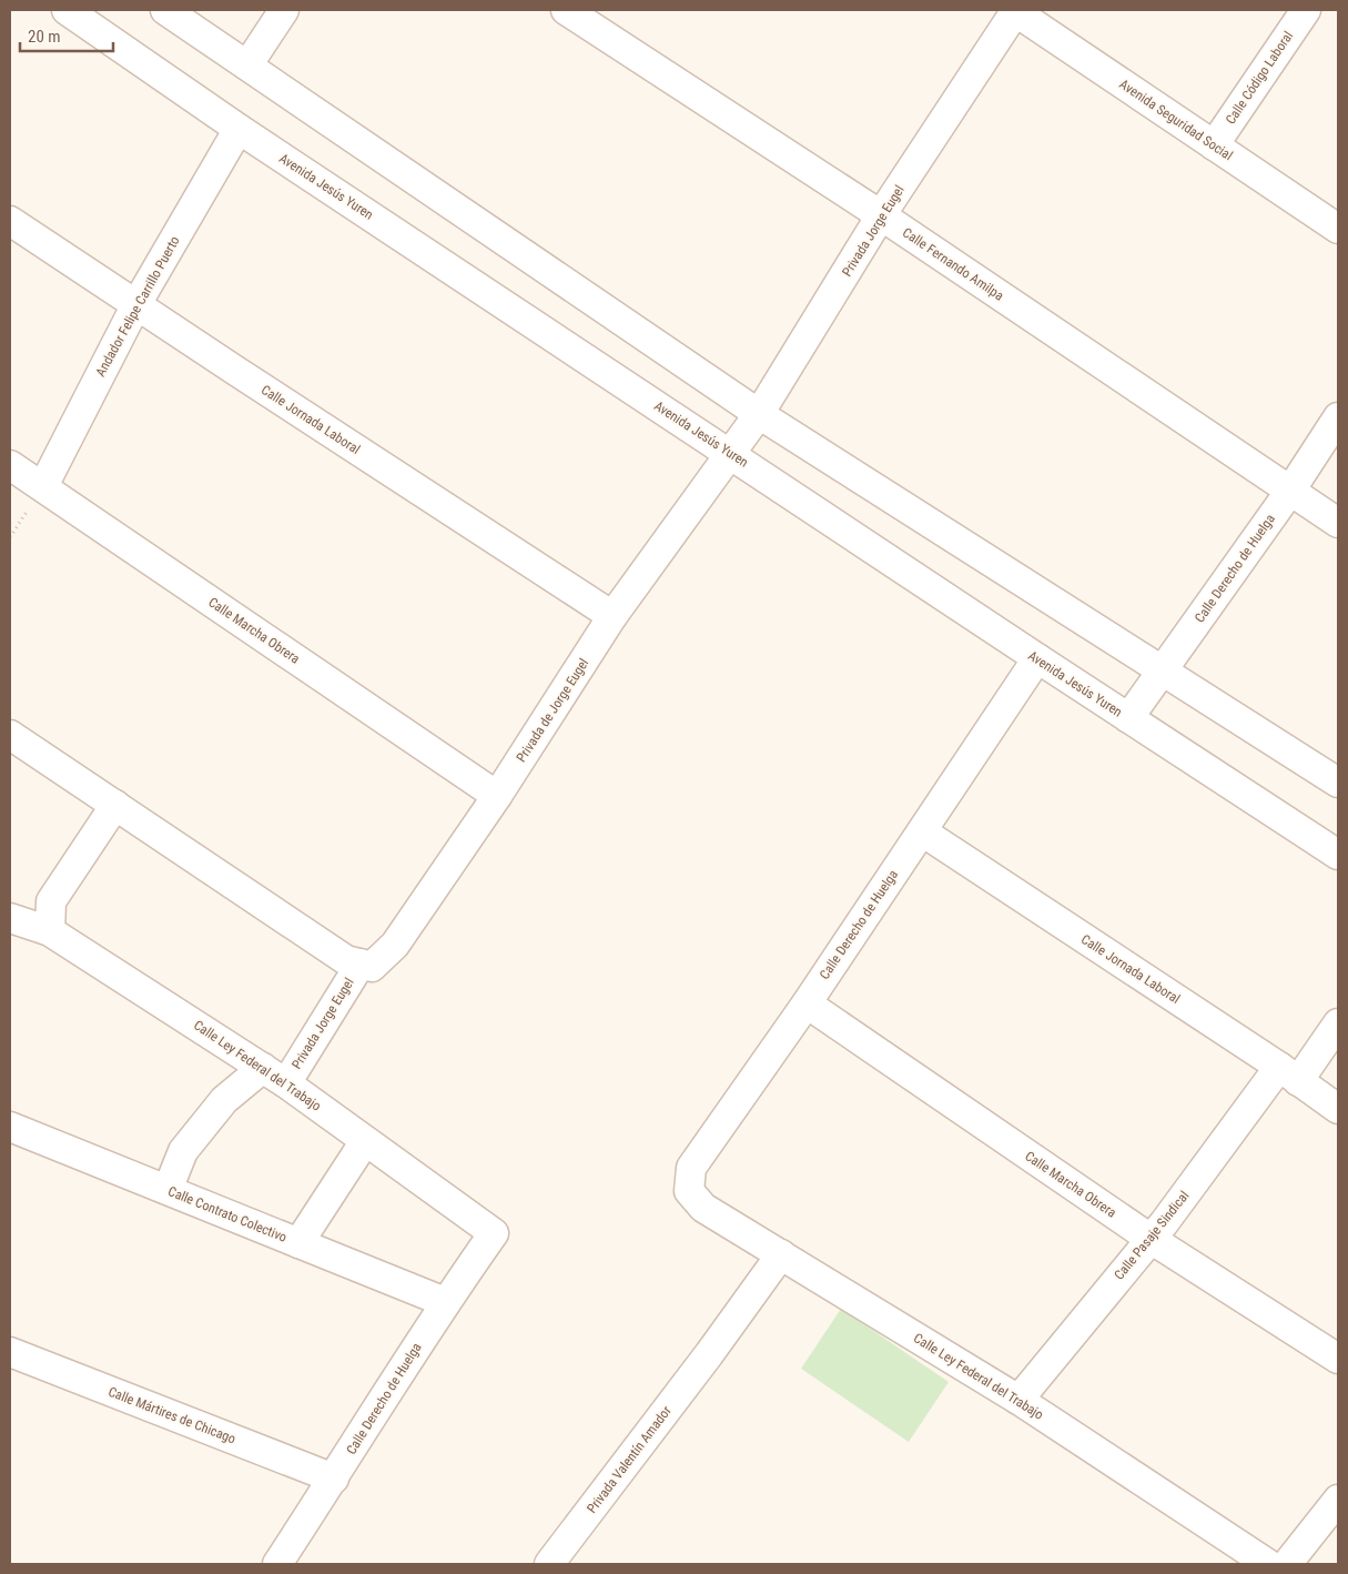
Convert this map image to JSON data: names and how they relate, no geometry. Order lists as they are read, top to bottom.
{
  "streets": {
    "street": [
      "Calle Código Laboral",
      "Avenida Seguridad Social",
      "Avenida Jesús Yuren",
      "Privada Jorge Eugel",
      "Calle Fernando Amilpa",
      "Andador Felipe Carrillo Puerto",
      "Calle Jornada Laboral",
      "Calle Derecho de Huelga",
      "Calle Marcha Obrera",
      "Privada de Jorge Eugel",
      "Calle Ley Federal del Trabajo",
      "Calle Contrato Colectivo",
      "Calle Pasaje Sindical",
      "Calle Mártires de Chicago",
      "Privada Valentín Amador"
    ]
  },
  "crossings": [
    ["Calle Código Laboral", "Avenida Seguridad Social"],
    ["Avenida Seguridad Social", "Privada Jorge Eugel"],
    ["Avenida Jesús Yuren", "Privada Jorge Eugel"],
    ["Avenida Jesús Yuren", "Andador Felipe Carrillo Puerto"],
    ["Avenida Jesús Yuren", "Calle Derecho de Huelga"],
    ["Avenida Jesús Yuren", "Privada de Jorge Eugel"],
    ["Privada Jorge Eugel", "Calle Fernando Amilpa"],
    ["Privada Jorge Eugel", "Privada de Jorge Eugel"],
    ["Privada Jorge Eugel", "Calle Ley Federal del Trabajo"],
    ["Privada Jorge Eugel", "Calle Contrato Colectivo"],
    ["Calle Fernando Amilpa", "Calle Derecho de Huelga"],
    ["Andador Felipe Carrillo Puerto", "Calle Jornada Laboral"],
    ["Andador Felipe Carrillo Puerto", "Calle Marcha Obrera"],
    ["Calle Jornada Laboral", "Calle Derecho de Huelga"],
    ["Calle Jornada Laboral", "Privada de Jorge Eugel"],
    ["Calle Jornada Laboral", "Calle Pasaje Sindical"],
    ["Calle Derecho de Huelga", "Calle Marcha Obrera"],
    ["Calle Derecho de Huelga", "Calle Ley Federal del Trabajo"],
    ["Calle Derecho de Huelga", "Calle Contrato Colectivo"],
    ["Calle Derecho de Huelga", "Calle Mártires de Chicago"],
    ["Calle Marcha Obrera", "Privada de Jorge Eugel"],
    ["Calle Marcha Obrera", "Calle Pasaje Sindical"],
    ["Calle Ley Federal del Trabajo", "Calle Pasaje Sindical"],
    ["Calle Ley Federal del Trabajo", "Privada Valentín Amador"]
  ],
  "scale_bar": "20 m"
}
